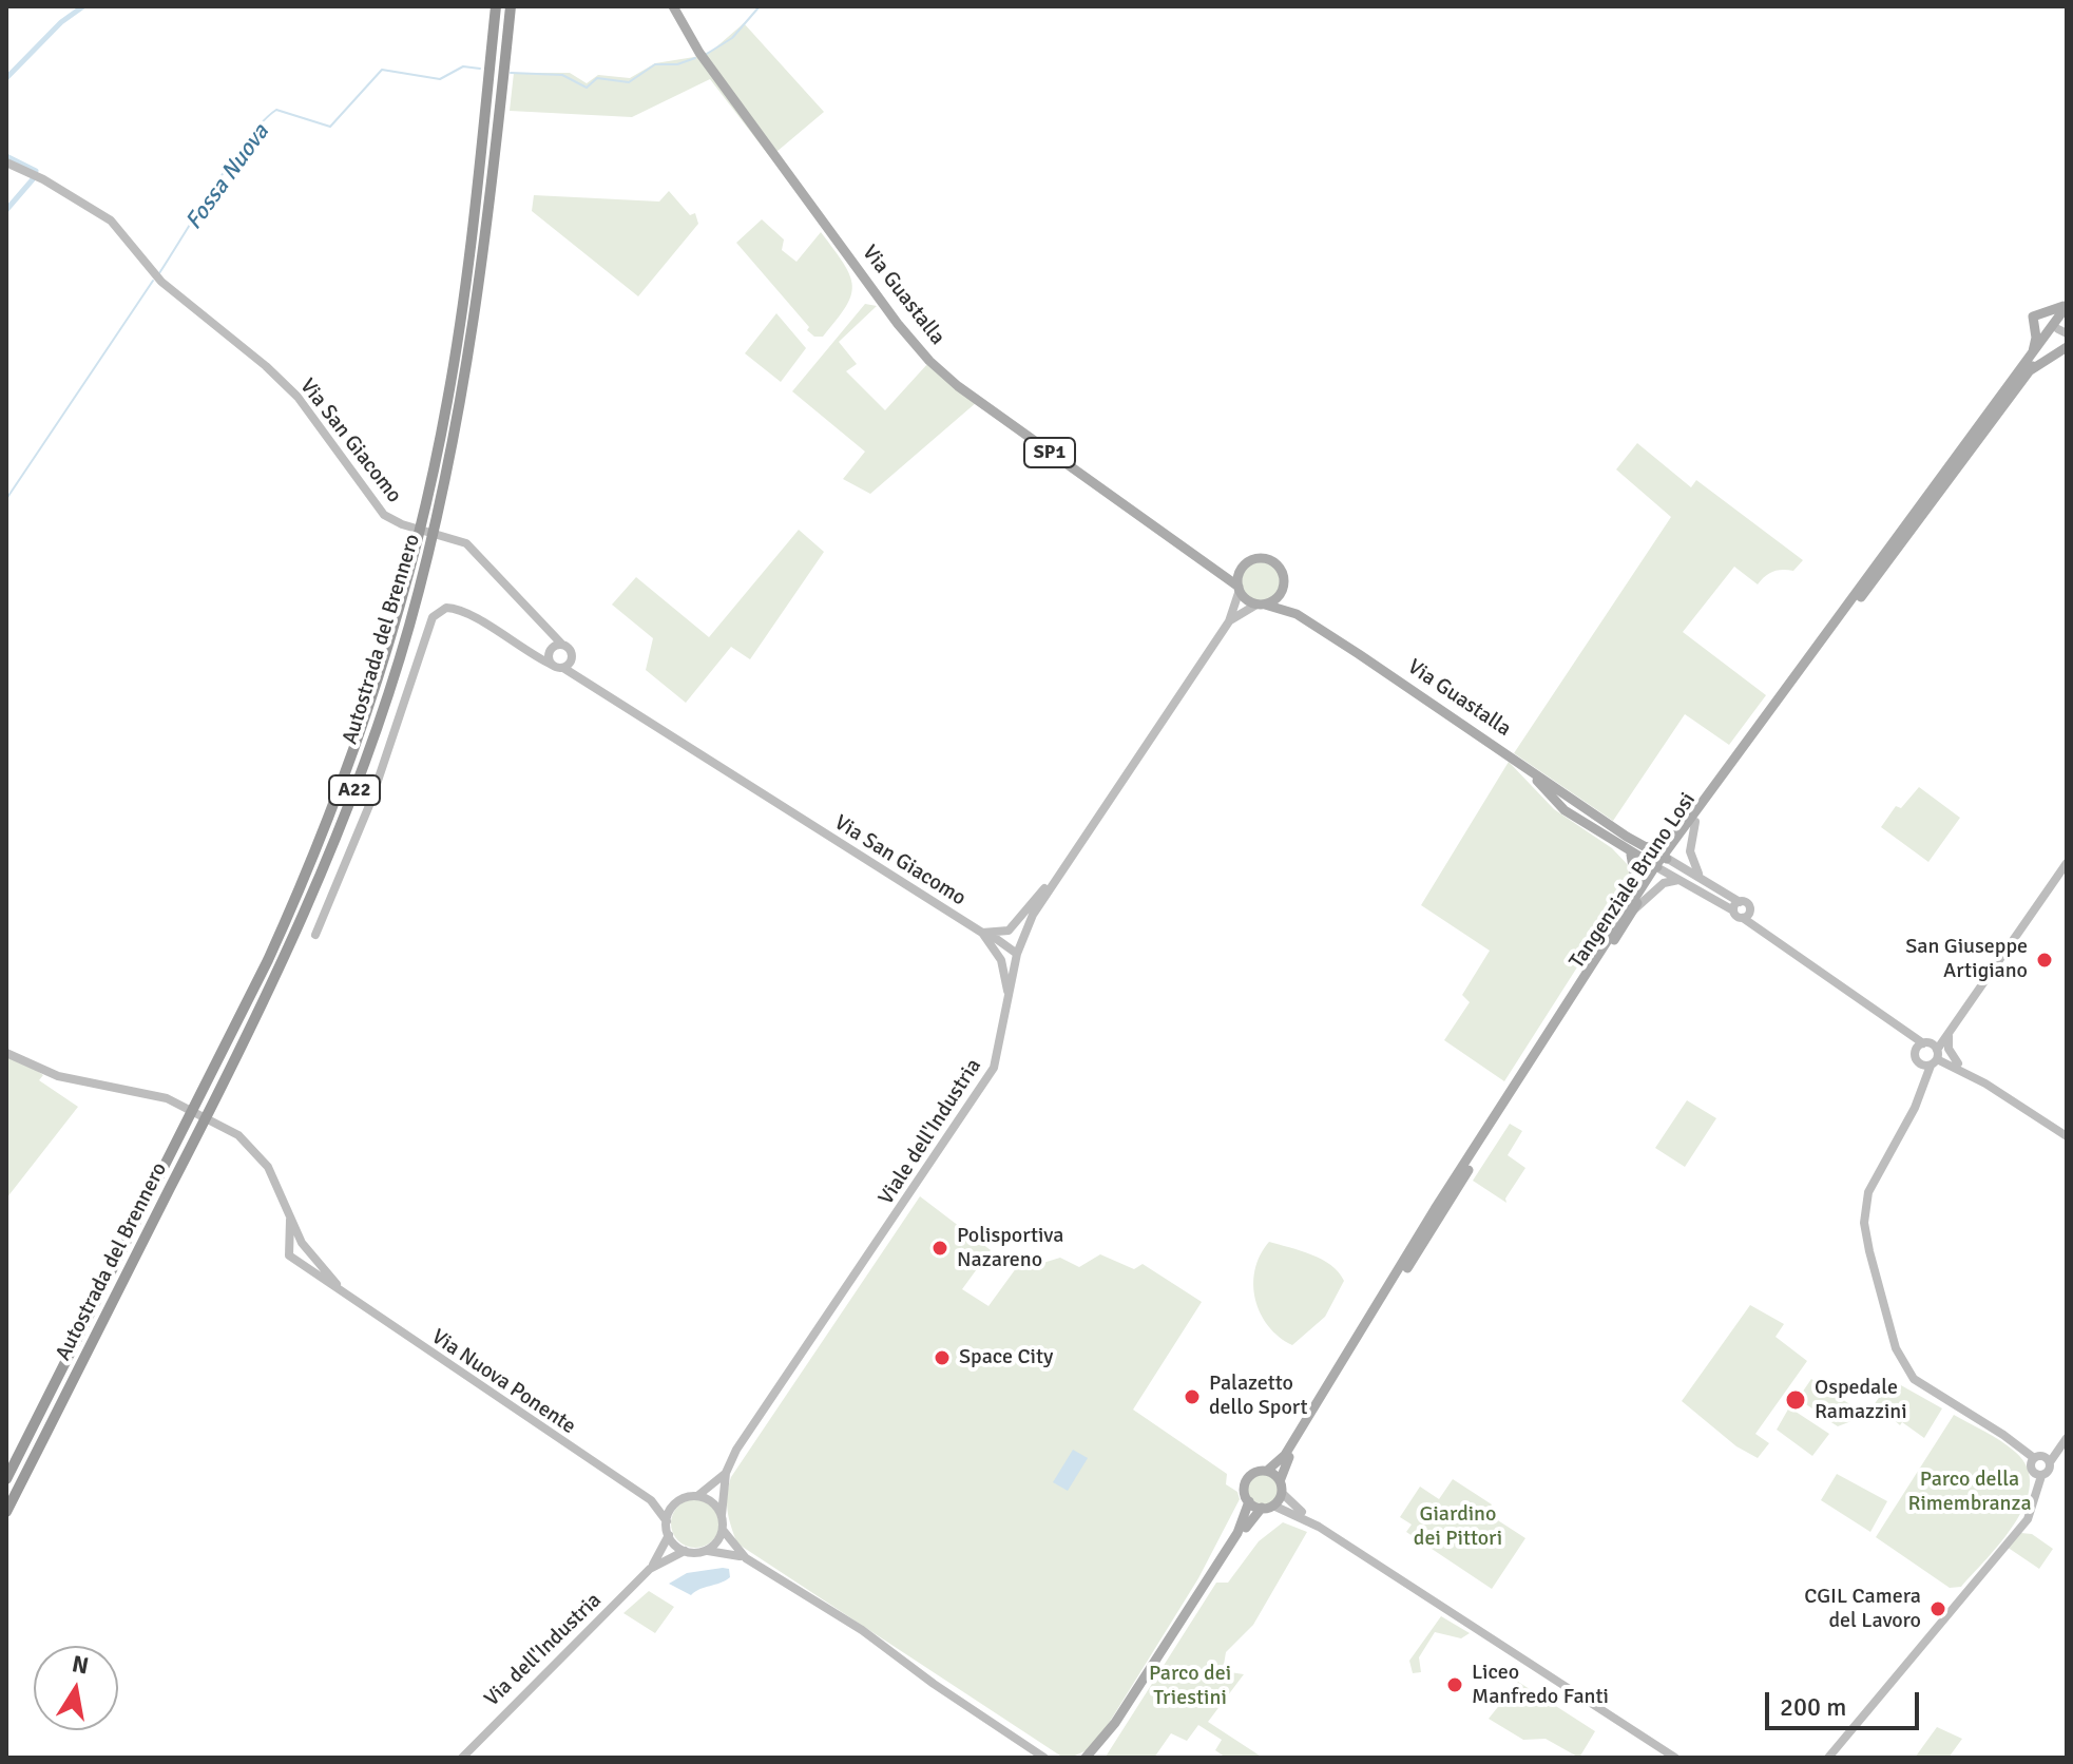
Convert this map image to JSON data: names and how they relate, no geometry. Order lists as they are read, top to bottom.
{
  "streets": {
    "highway": ["Autostrada del Brennero", "A22"],
    "main road": ["Via Guastalla", "SP1", "Tangenziale Bruno Losi"],
    "street": [
      "Via San Giacomo",
      "Viale dell'Industria",
      "Via Nuova Ponente",
      "Via dell'Industria"
    ]
  },
  "crossings": [
    ["Via Guastalla", "Tangenziale Bruno Losi"],
    ["Via Guastalla", "Viale dell'Industria"],
    ["Via San Giacomo", "Viale dell'Industria"],
    ["Viale dell'Industria", "Via Nuova Ponente"],
    ["Viale dell'Industria", "Via dell'Industria"],
    ["Via Nuova Ponente", "Via dell'Industria"]
  ],
  "water": ["Fossa Nuova"],
  "parks": ["Parco della Rimembranza", "Giardino dei Pittori", "Parco dei Triestini"],
  "places": [
    "San Giuseppe Artigiano",
    "Polisportiva Nazareno",
    "Space City",
    "Palazetto dello Sport",
    "Ospedale Ramazzini",
    "CGIL Camera del Lavoro",
    "Liceo Manfredo Fanti"
  ],
  "scale_bar": "200 m",
  "north": "top"
}
